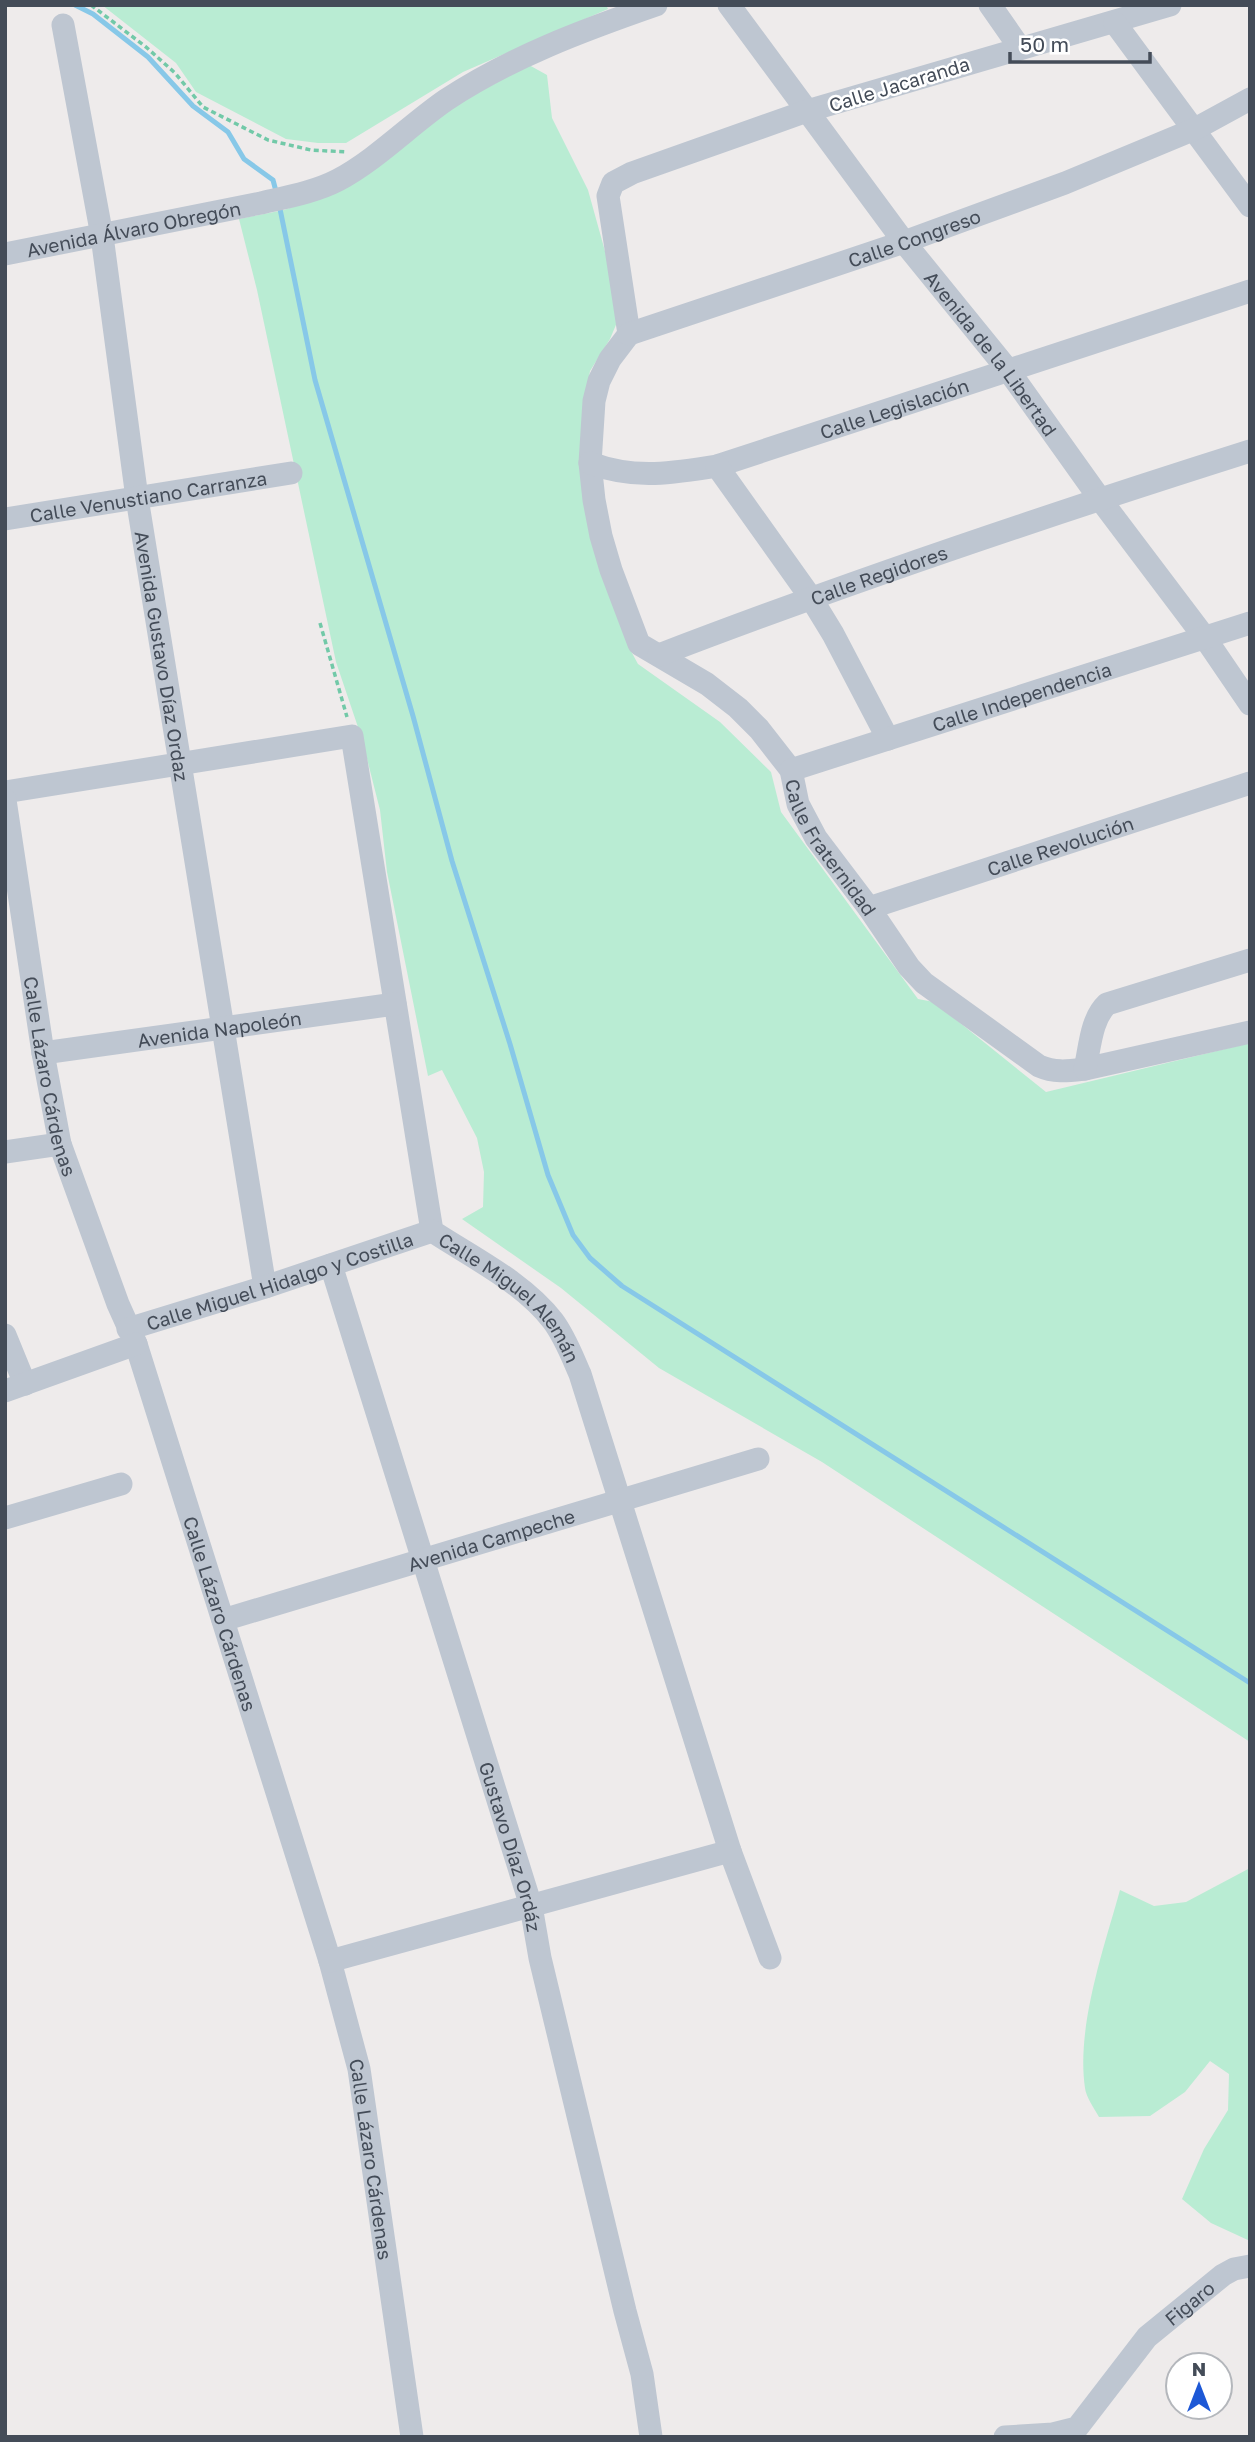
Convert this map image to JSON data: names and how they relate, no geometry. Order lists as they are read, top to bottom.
{
  "streets": {
    "street": [
      "Calle Jacaranda",
      "Avenida Álvaro Obregón",
      "Calle Congreso",
      "Avenida de la Libertad",
      "Calle Legislación",
      "Calle Venustiano Carranza",
      "Calle Regidores",
      "Avenida Gustavo Díaz Ordaz",
      "Calle Independencia",
      "Calle Fraternidad",
      "Calle Revolución",
      "Avenida Napoleón",
      "Calle Lázaro Cárdenas",
      "Calle Miguel Hidalgo y Costilla",
      "Calle Miguel Alemán",
      "Avenida Campeche",
      "Gustavo Díaz Ordáz",
      "Figaro"
    ]
  },
  "crossings": [
    ["Calle Jacaranda", "Calle Congreso"],
    ["Calle Jacaranda", "Avenida de la Libertad"],
    ["Calle Jacaranda", "Calle Fraternidad"],
    ["Avenida Álvaro Obregón", "Avenida Gustavo Díaz Ordaz"],
    ["Calle Congreso", "Avenida de la Libertad"],
    ["Calle Congreso", "Calle Fraternidad"],
    ["Avenida de la Libertad", "Calle Legislación"],
    ["Avenida de la Libertad", "Calle Regidores"],
    ["Avenida de la Libertad", "Calle Independencia"],
    ["Calle Legislación", "Calle Fraternidad"],
    ["Calle Venustiano Carranza", "Avenida Gustavo Díaz Ordaz"],
    ["Calle Regidores", "Calle Fraternidad"],
    ["Avenida Gustavo Díaz Ordaz", "Avenida Napoleón"],
    ["Avenida Gustavo Díaz Ordaz", "Calle Miguel Hidalgo y Costilla"],
    ["Calle Independencia", "Calle Fraternidad"],
    ["Calle Fraternidad", "Calle Revolución"],
    ["Avenida Napoleón", "Calle Lázaro Cárdenas"],
    ["Avenida Napoleón", "Calle Miguel Alemán"],
    ["Calle Lázaro Cárdenas", "Calle Miguel Hidalgo y Costilla"],
    ["Calle Lázaro Cárdenas", "Avenida Campeche"],
    ["Calle Miguel Hidalgo y Costilla", "Calle Miguel Alemán"],
    ["Calle Miguel Hidalgo y Costilla", "Gustavo Díaz Ordáz"],
    ["Calle Miguel Alemán", "Avenida Campeche"],
    ["Avenida Campeche", "Gustavo Díaz Ordáz"]
  ],
  "scale_bar": "50 m",
  "north": "top"
}
